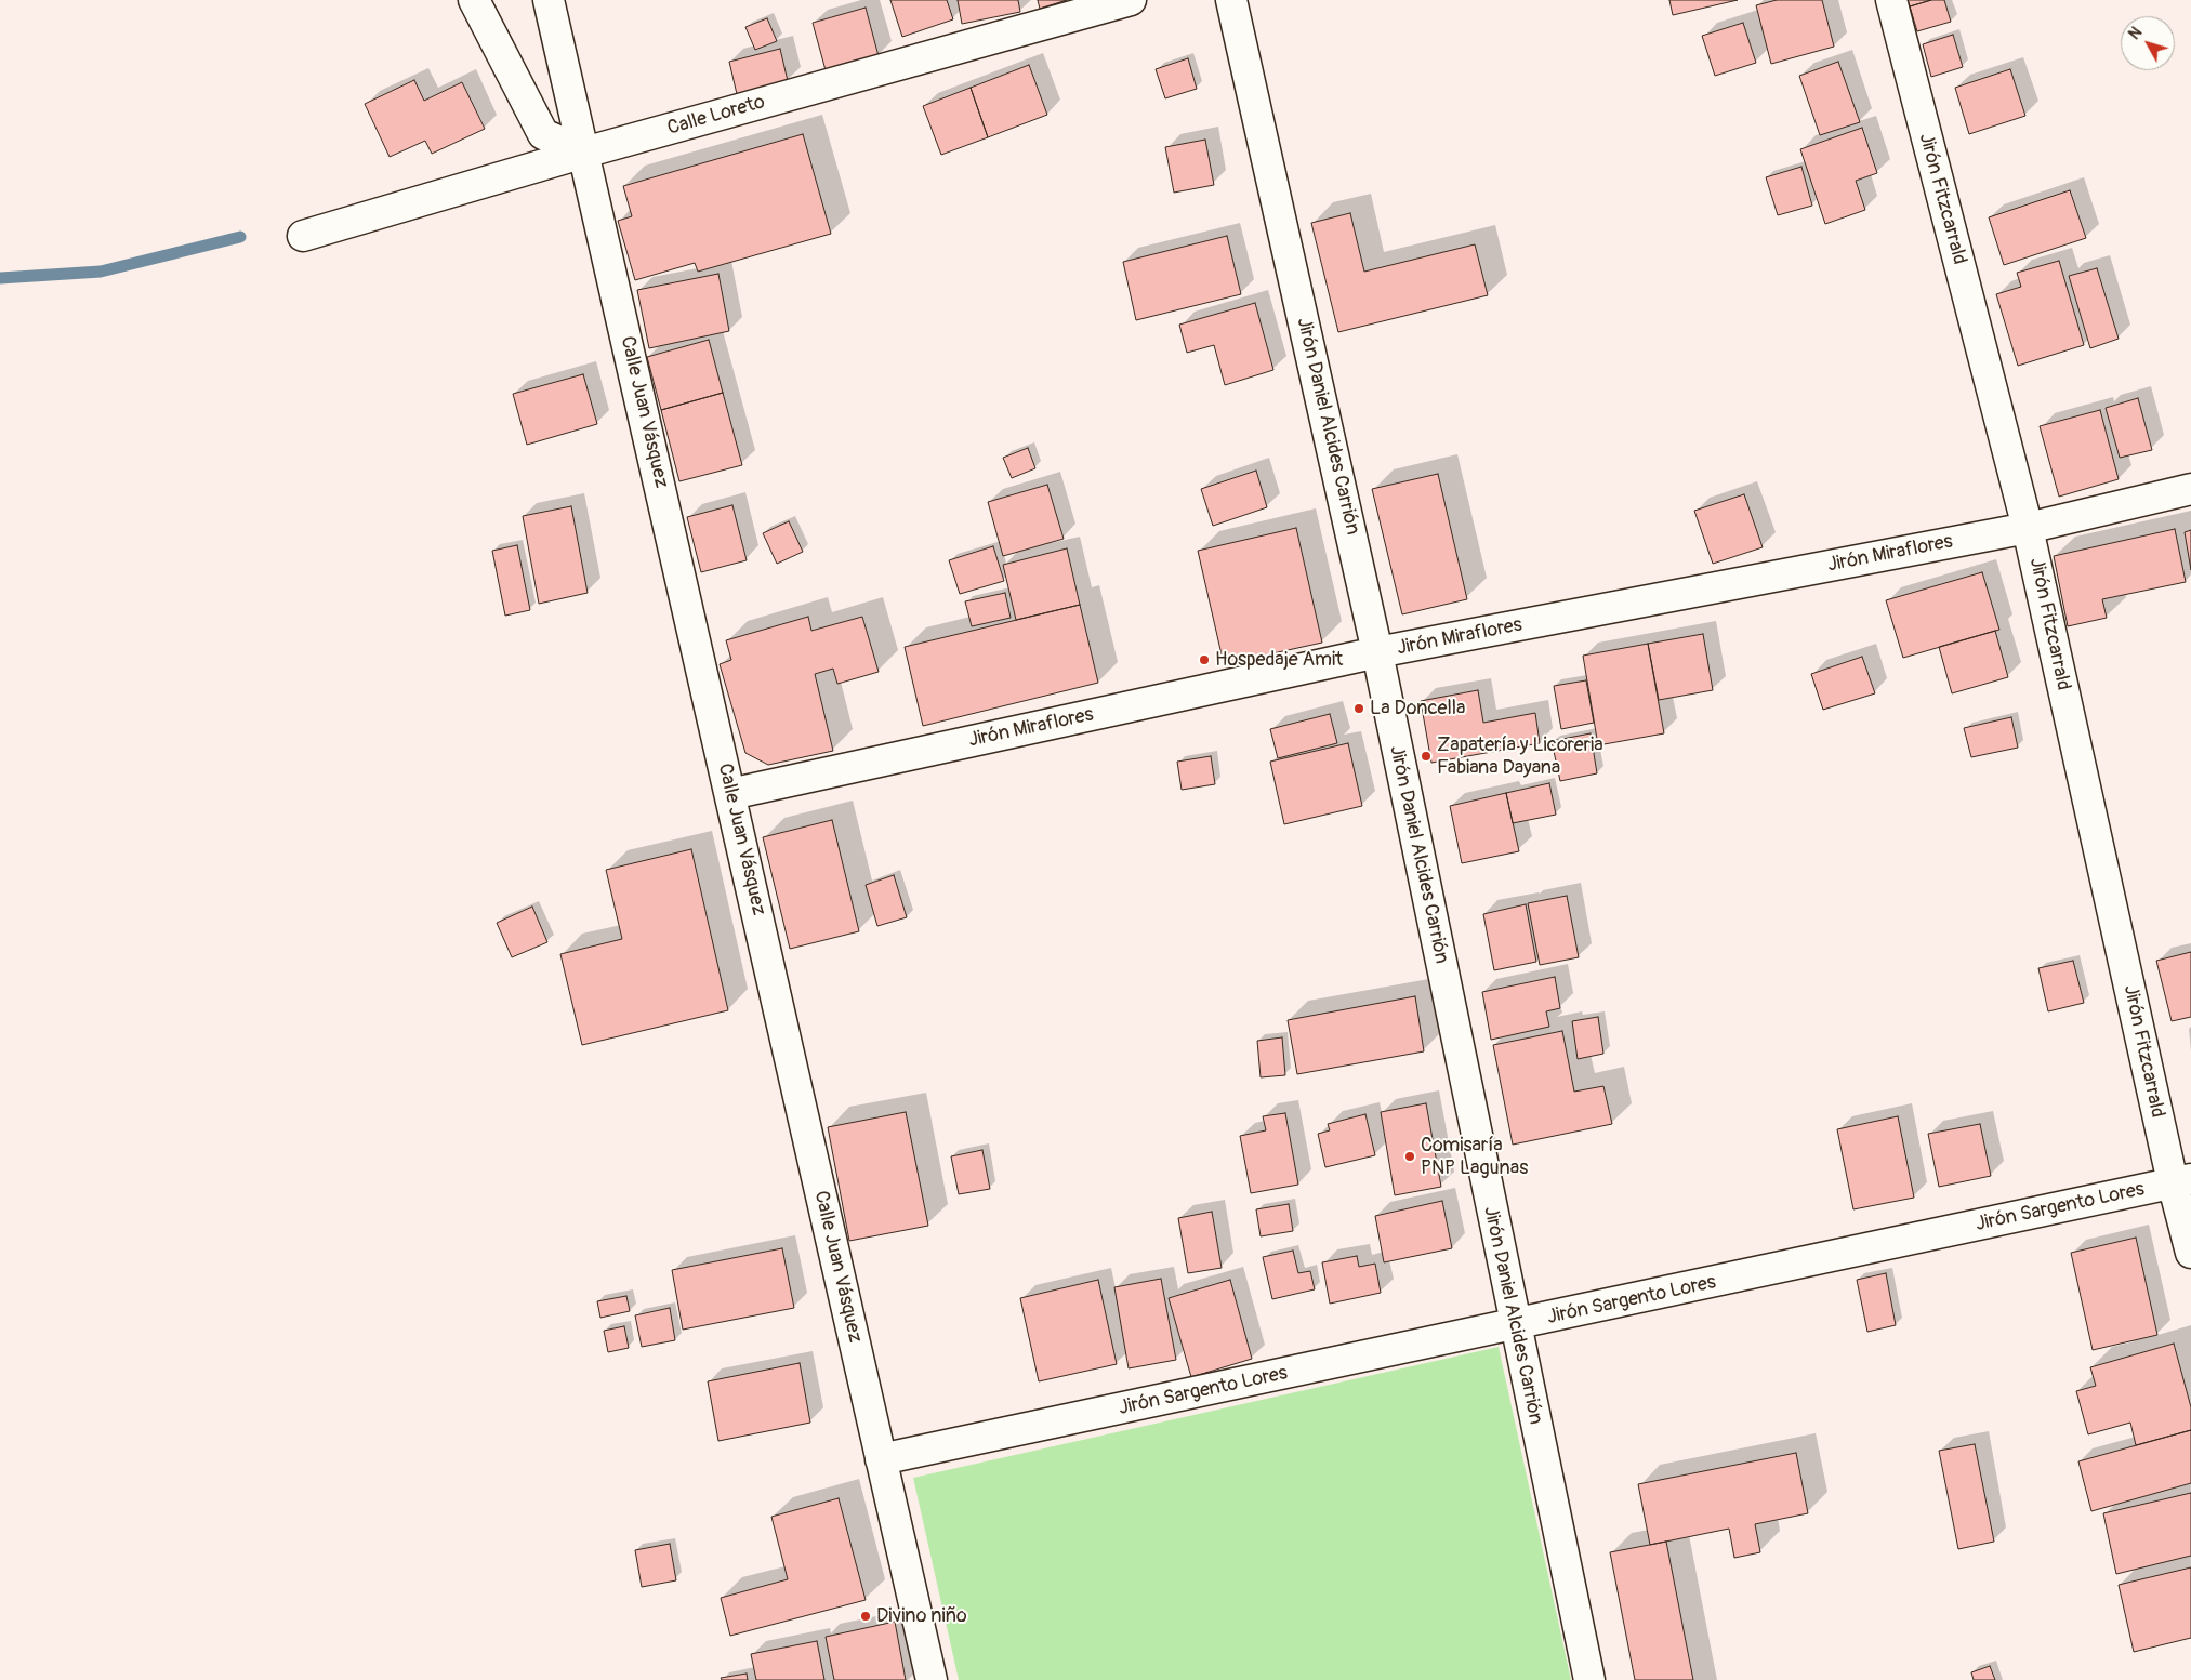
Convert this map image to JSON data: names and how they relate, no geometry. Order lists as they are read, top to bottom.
{
  "streets": {
    "street": [
      "Calle Loreto",
      "Jirón Fitzcarrald",
      "Calle Juan Vásquez",
      "Jirón Daniel Alcides Carrión",
      "Jirón Miraflores",
      "Jirón Sargento Lores"
    ]
  },
  "crossings": [
    ["Calle Loreto", "Calle Juan Vásquez"],
    ["Jirón Fitzcarrald", "Jirón Miraflores"],
    ["Jirón Fitzcarrald", "Jirón Sargento Lores"],
    ["Calle Juan Vásquez", "Jirón Miraflores"],
    ["Calle Juan Vásquez", "Jirón Sargento Lores"],
    ["Jirón Daniel Alcides Carrión", "Jirón Miraflores"],
    ["Jirón Daniel Alcides Carrión", "Jirón Sargento Lores"]
  ],
  "places": [
    "Hospedaje Amit",
    "La Doncella",
    "Zapatería y Licoreria Fabiana Dayana",
    "Comisaría PNP Lagunas",
    "Divino niño"
  ],
  "north": "top left"
}
